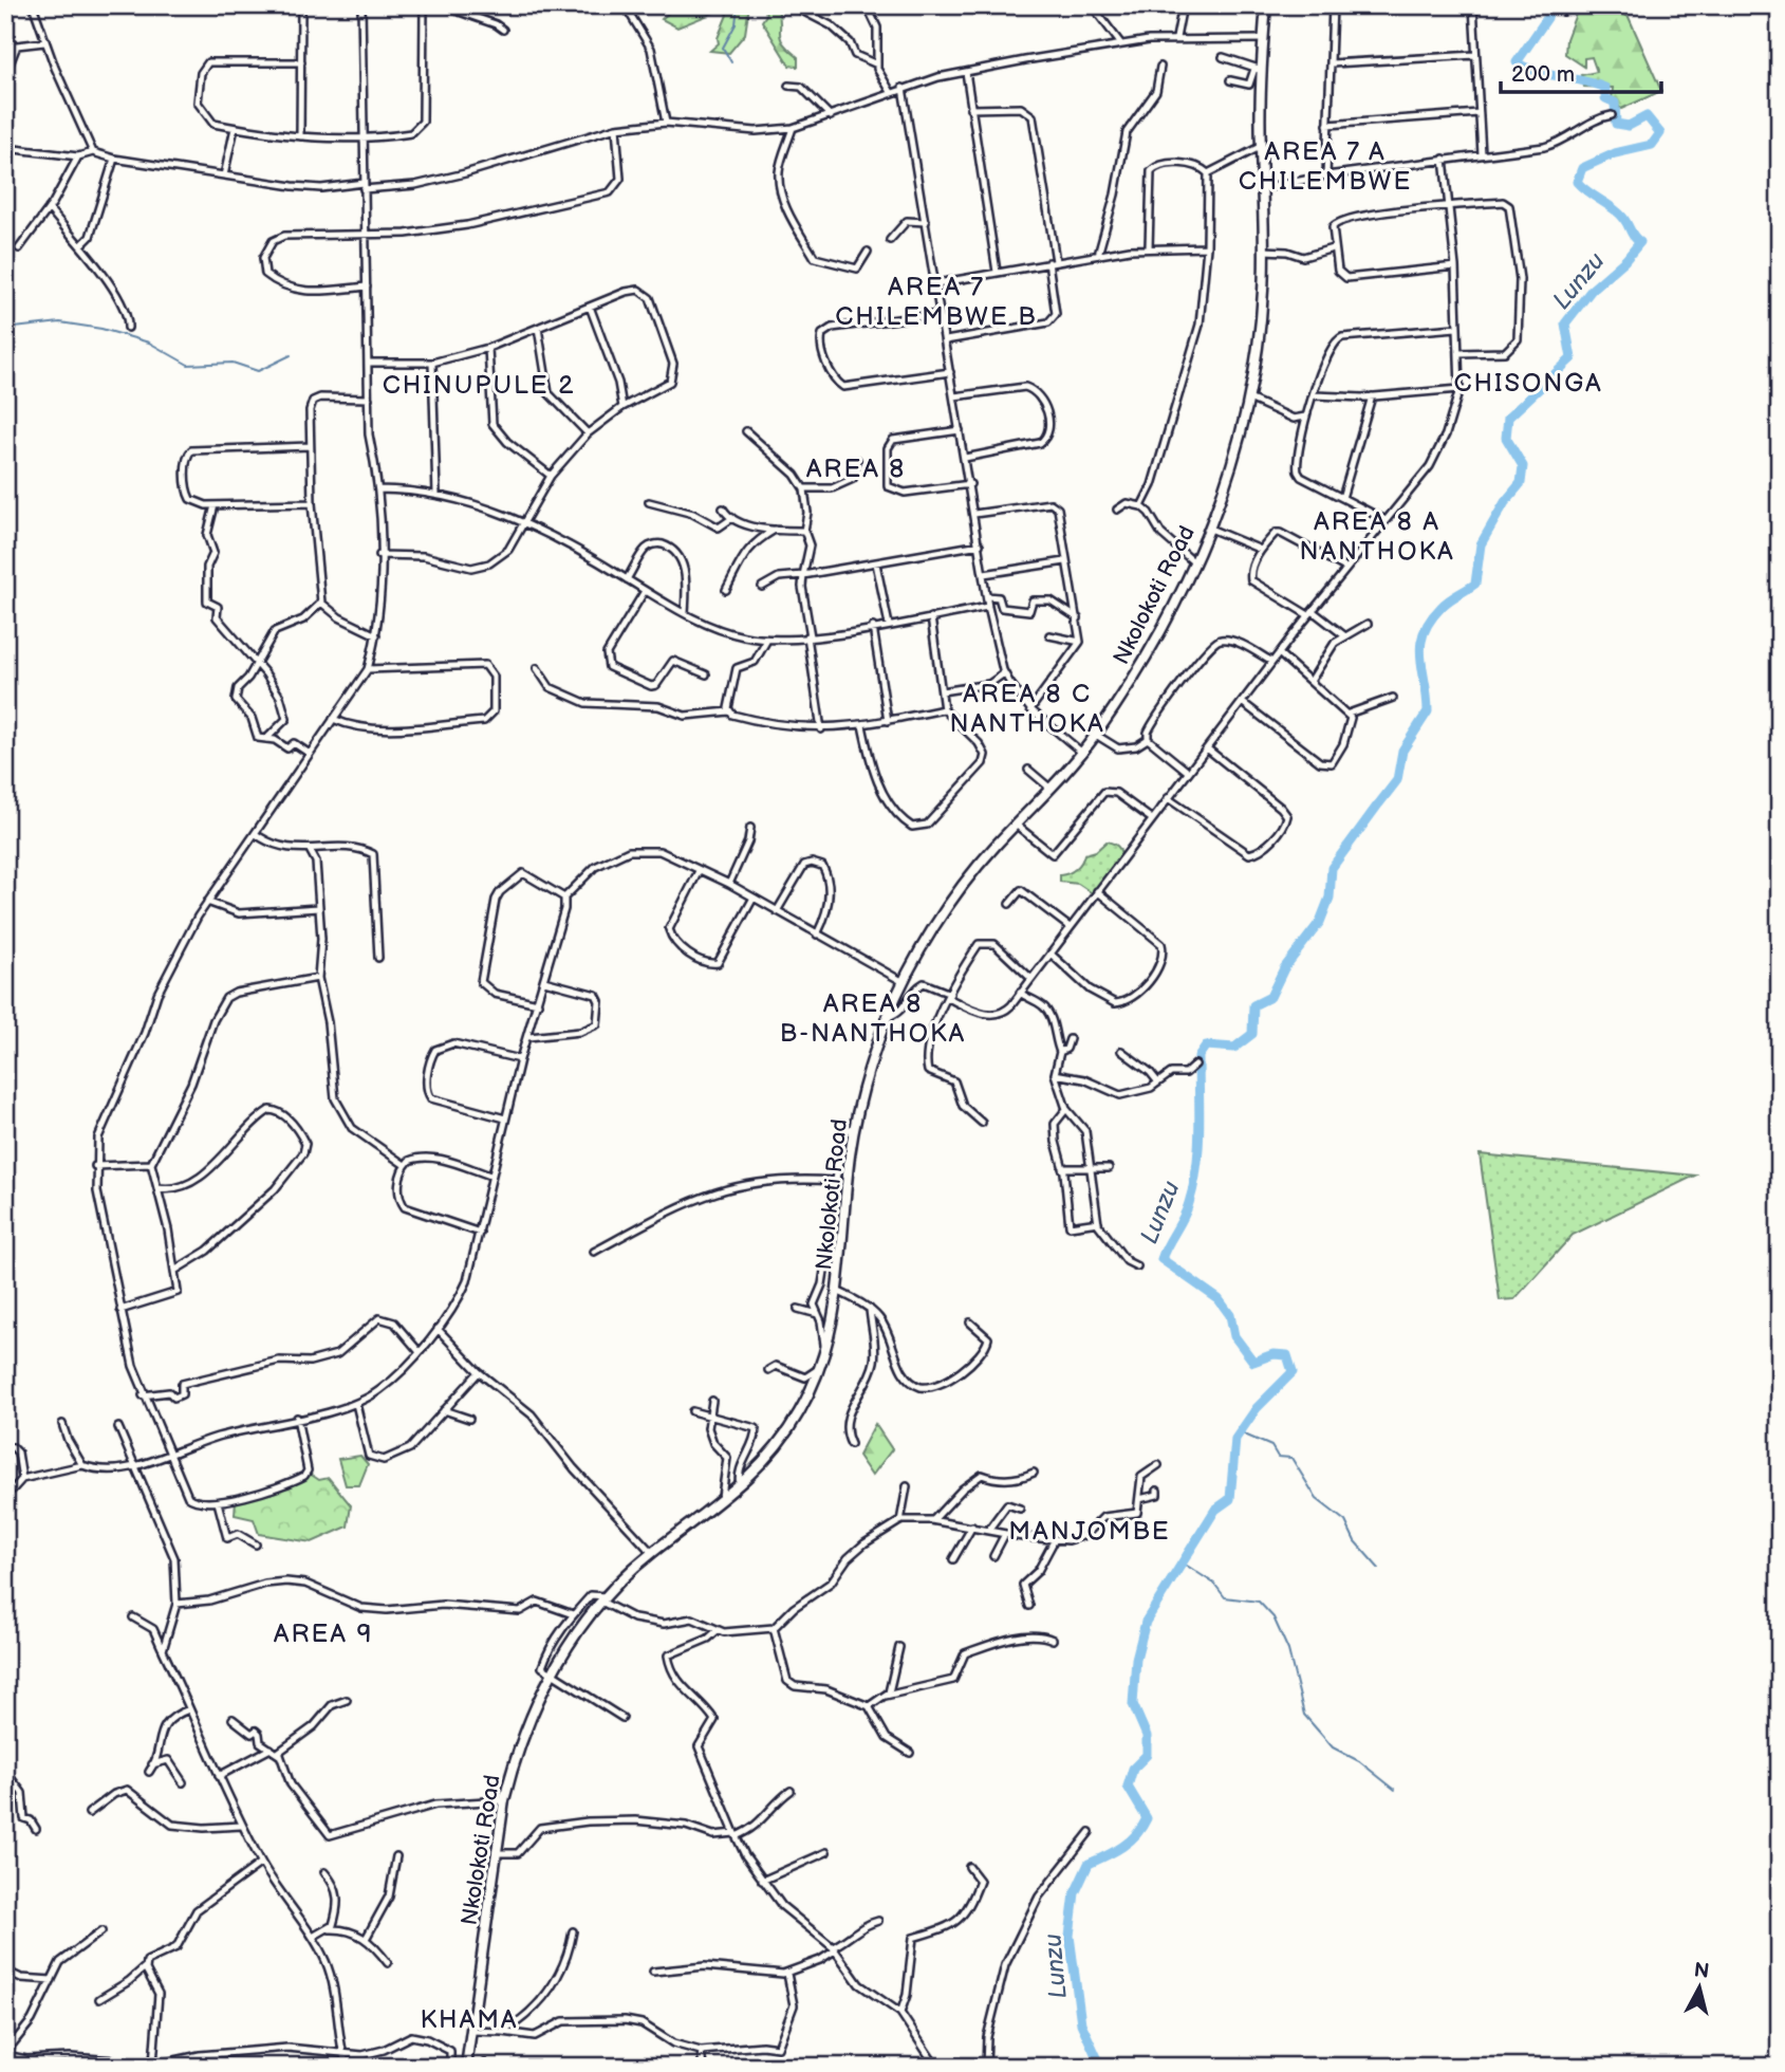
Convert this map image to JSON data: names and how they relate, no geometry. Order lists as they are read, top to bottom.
{
  "streets": {
    "main road": ["Nkolokoti Road"]
  },
  "districts": [
    "AREA 7 A CHILEMBWE",
    "AREA 7 CHILEMBWE B",
    "CHISONGA",
    "CHINUPULE 2",
    "AREA 8",
    "AREA 8 A NANTHOKA",
    "AREA 8 C NANTHOKA",
    "AREA 8 B-NANTHOKA",
    "MANJOMBE",
    "AREA 9",
    "KHAMA"
  ],
  "water": ["Lunzu"],
  "scale_bar": "200 m",
  "north": "top"
}
